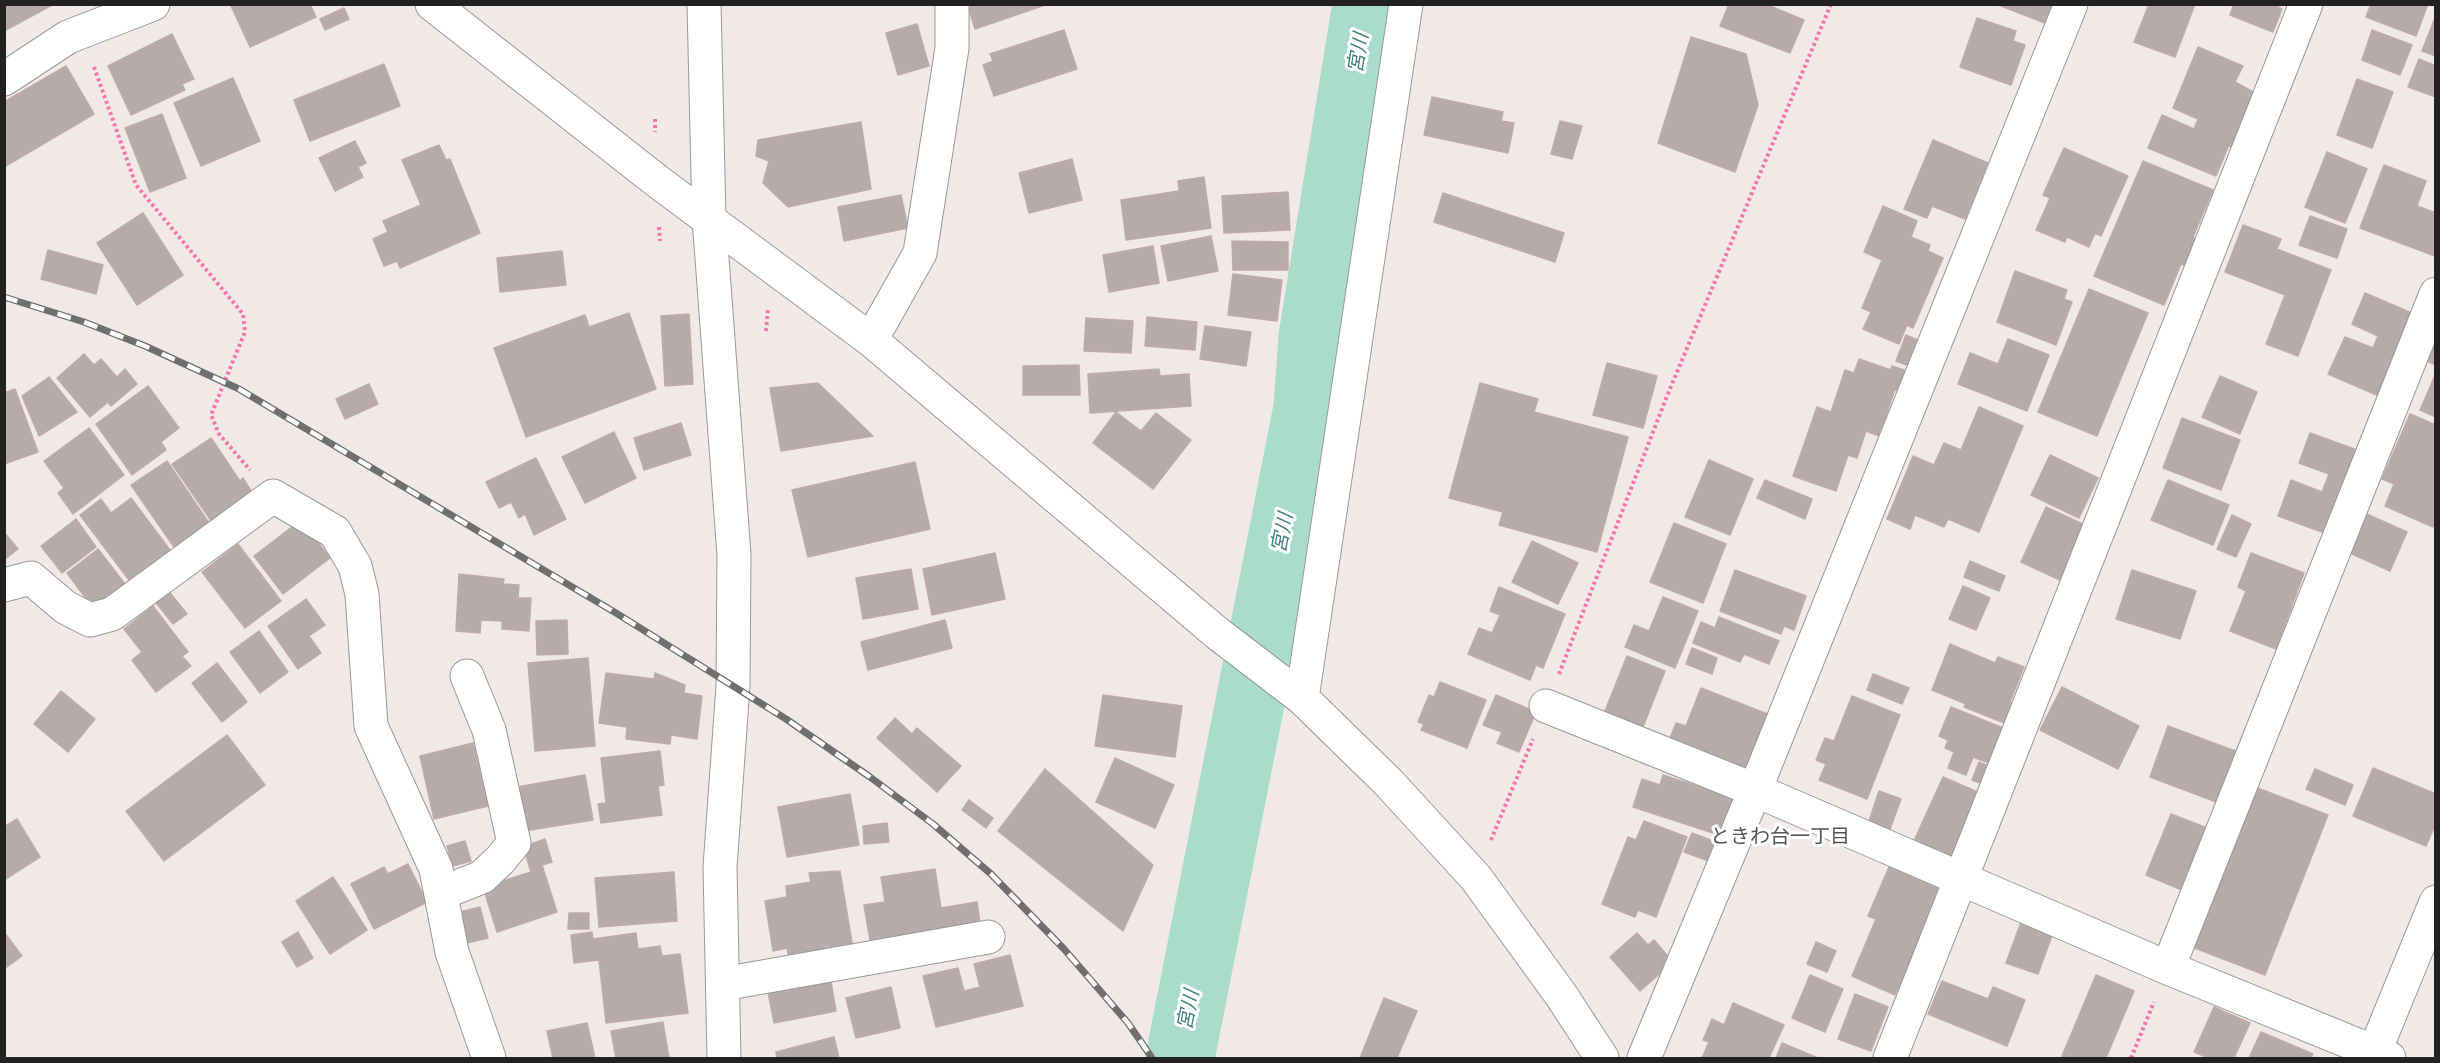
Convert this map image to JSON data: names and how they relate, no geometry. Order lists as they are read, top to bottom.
{
  "districts": ["ときわ台一丁目"],
  "water": ["宮川"]
}
